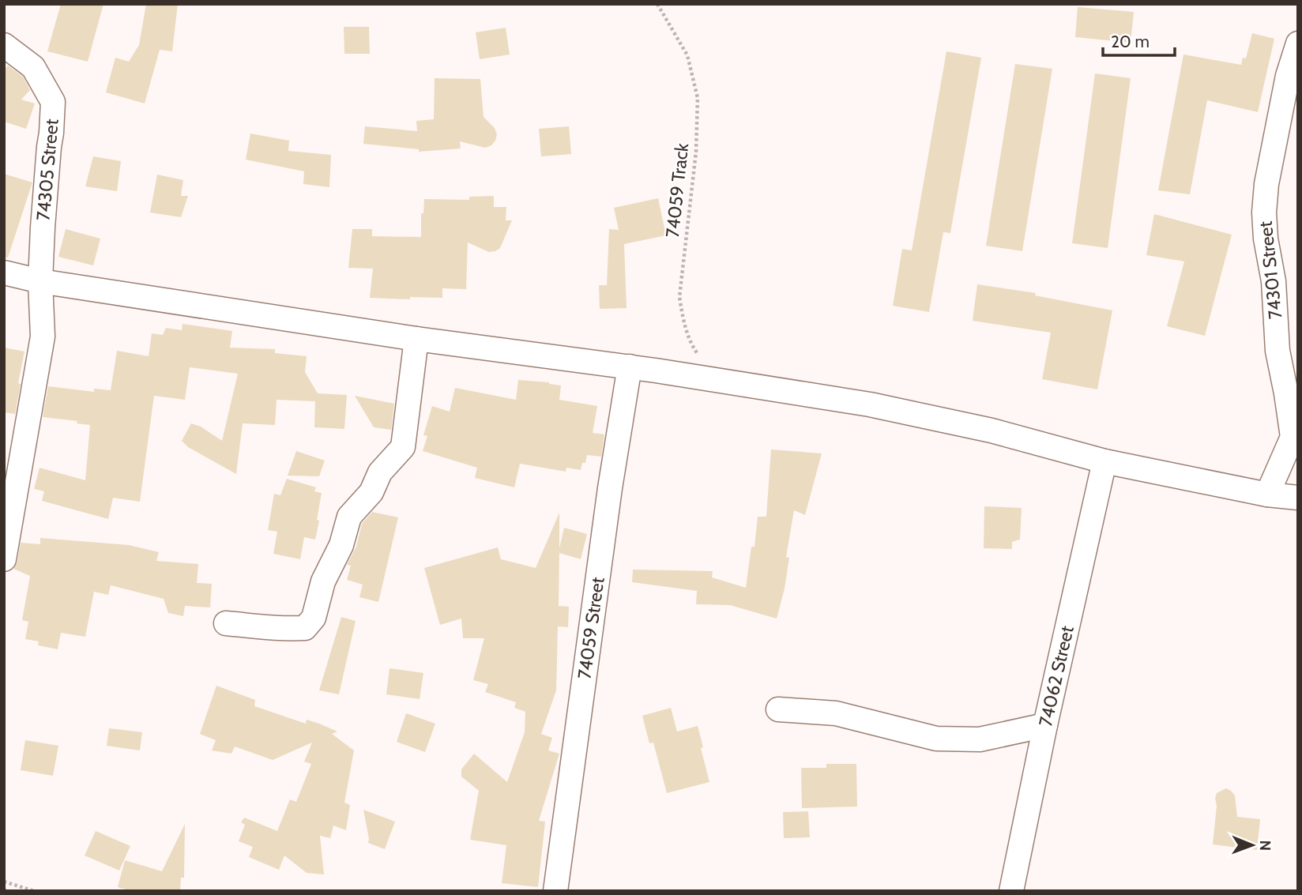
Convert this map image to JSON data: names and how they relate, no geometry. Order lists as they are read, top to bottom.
{
  "streets": {
    "street": [
      "74305 Street",
      "74301 Street",
      "74059 Street",
      "74062 Street"
    ],
    "path": ["74059 Track"]
  },
  "scale_bar": "20 m",
  "north": "right"
}
